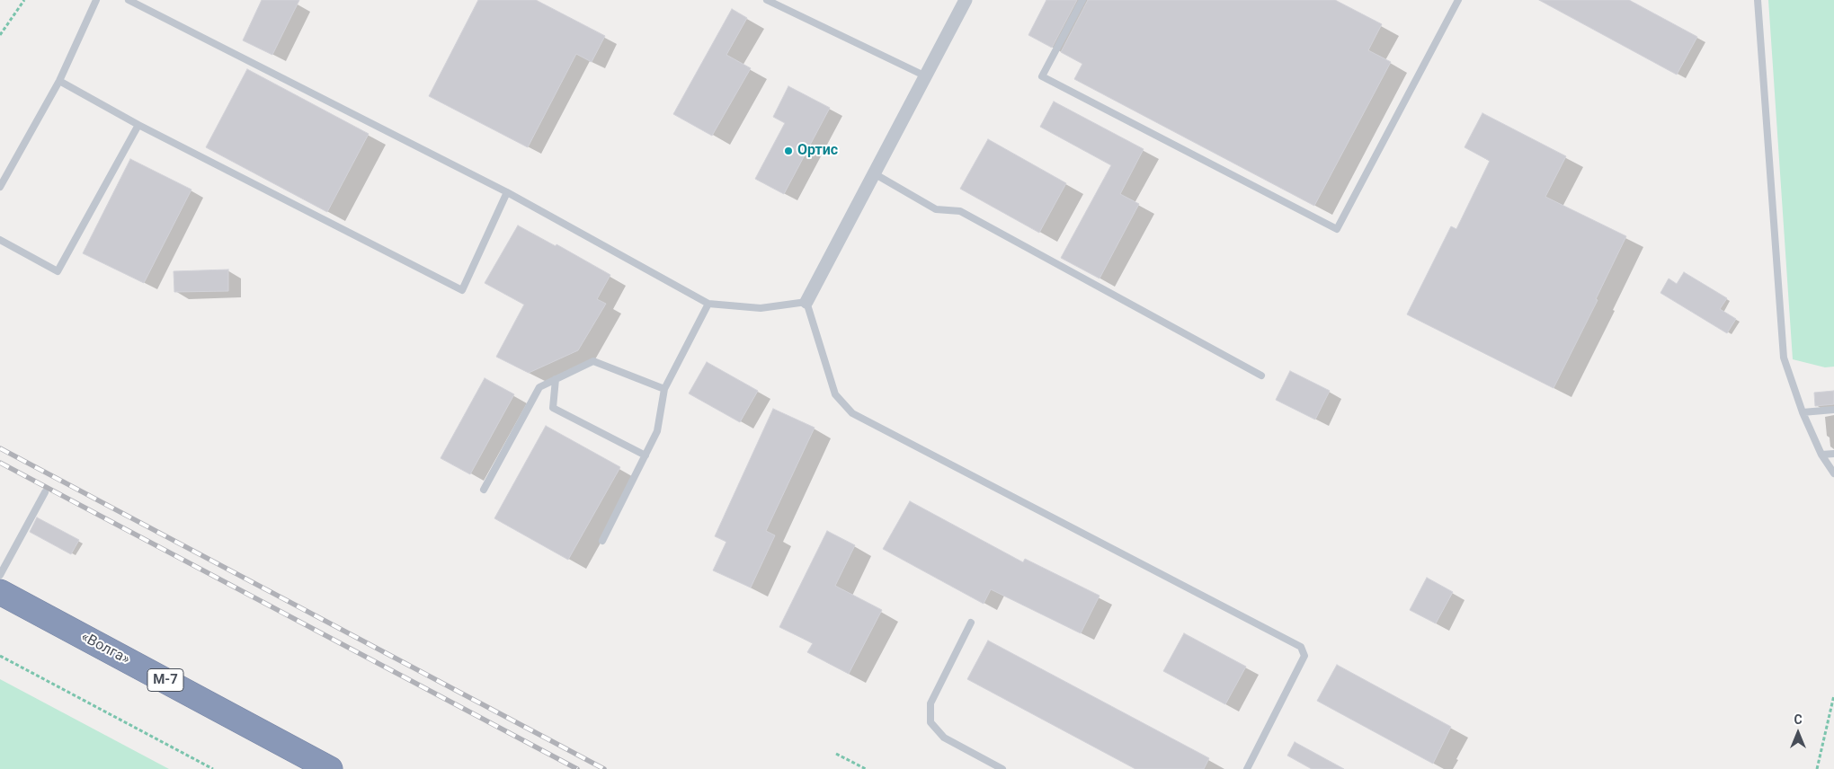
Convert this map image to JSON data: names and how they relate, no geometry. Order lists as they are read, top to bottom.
{
  "streets": {
    "highway": ["«Волга»", "М-7"]
  },
  "places": ["Ортис"],
  "north": "top"
}
